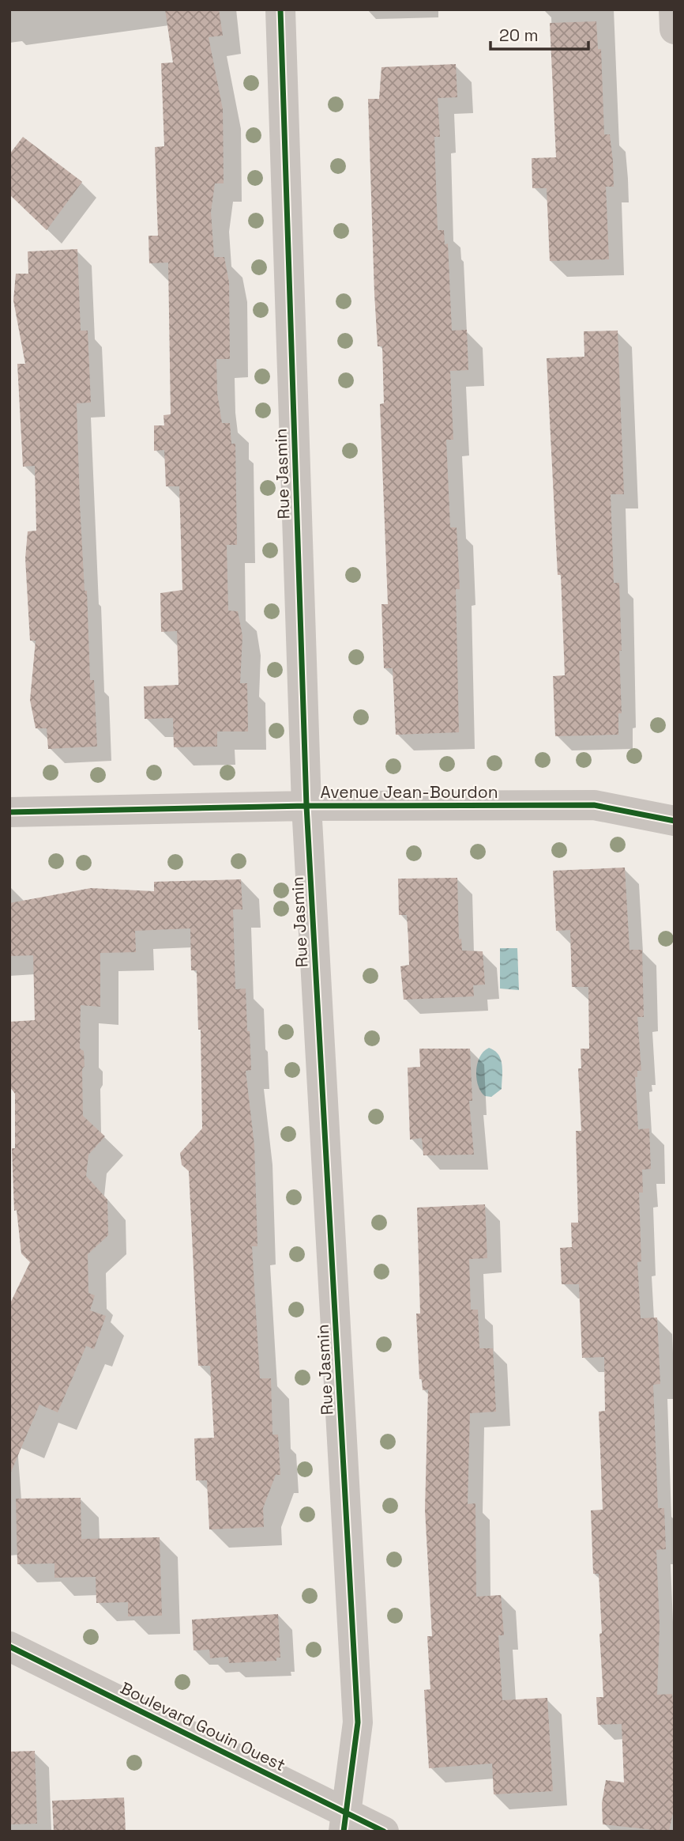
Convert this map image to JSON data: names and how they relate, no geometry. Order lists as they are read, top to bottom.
{
  "streets": {
    "street": ["Rue Jasmin", "Avenue Jean-Bourdon", "Boulevard Gouin Ouest"]
  },
  "crossings": [
    ["Rue Jasmin", "Avenue Jean-Bourdon"],
    ["Rue Jasmin", "Boulevard Gouin Ouest"]
  ],
  "scale_bar": "20 m"
}
